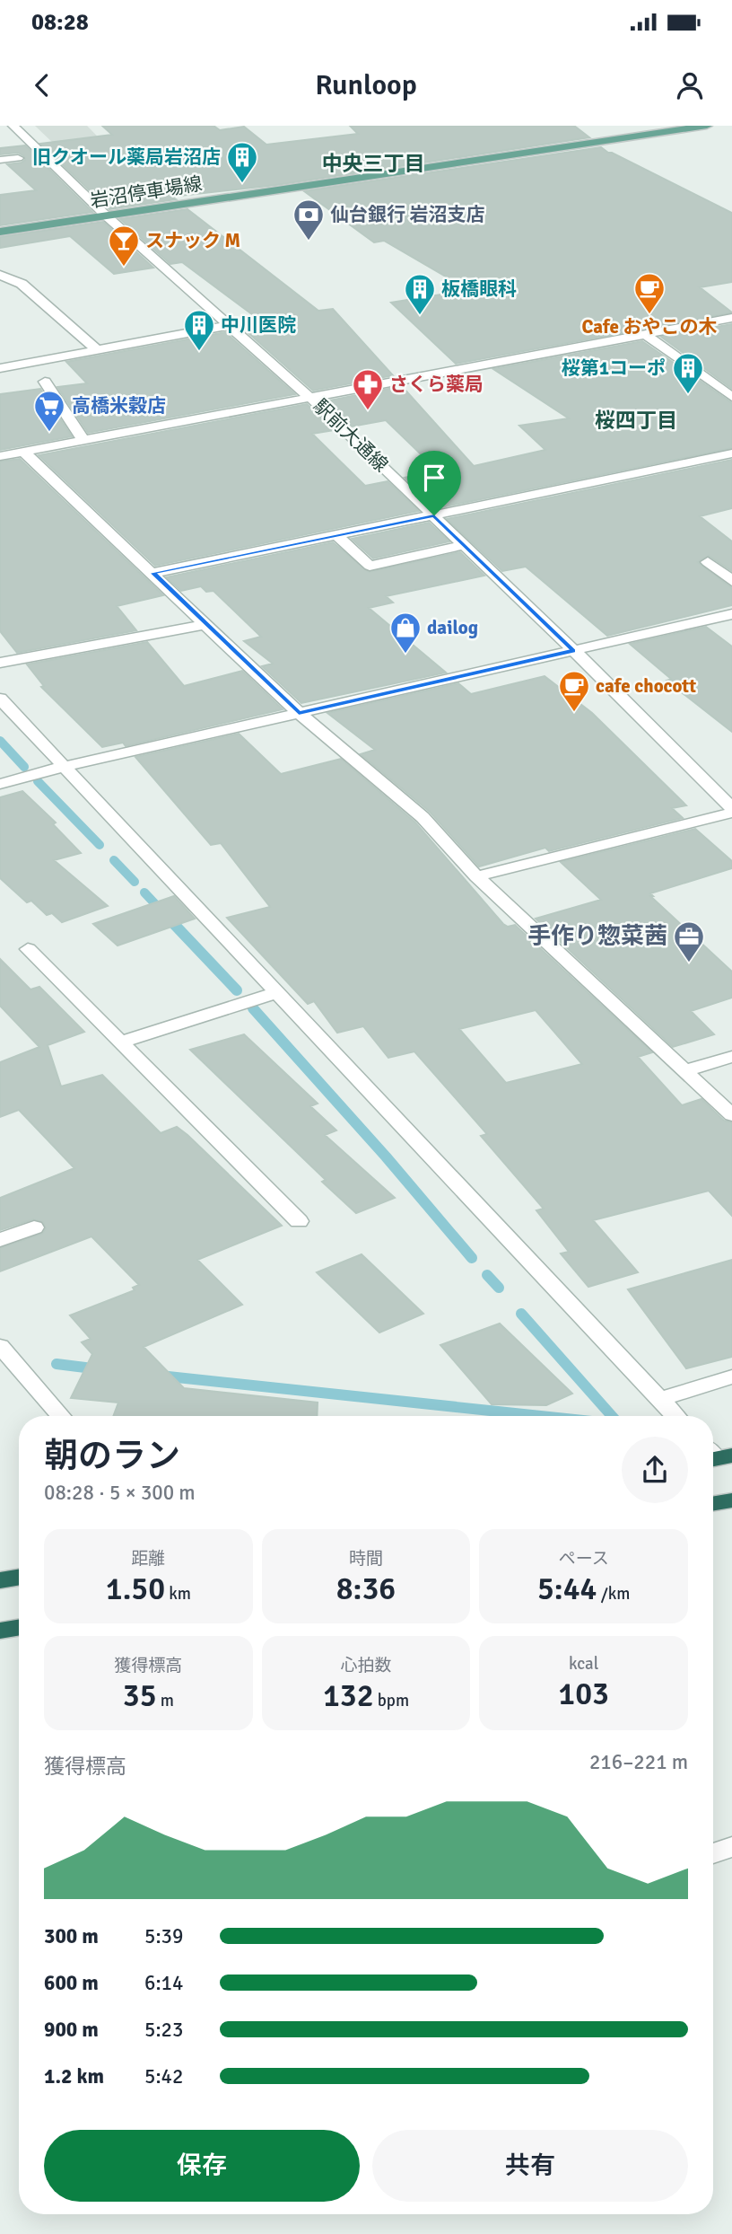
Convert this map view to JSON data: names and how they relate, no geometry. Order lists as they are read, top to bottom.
{
  "streets": {
    "main road": ["岩沼停車場線"],
    "street": ["駅前大通線"]
  },
  "crossings": [
    ["岩沼停車場線", "駅前大通線"]
  ],
  "districts": ["中央三丁目", "桜四丁目"],
  "places": {
    "building": [
      "旧クオール薬局岩沼店",
      "板橋眼科",
      "中川医院",
      "桜第1コーポ"
    ],
    "bank": ["仙台銀行 岩沼支店"],
    "bar": ["スナック M"],
    "cafe": ["Cafe おやこの木", "cafe chocott"],
    "pharmacy": ["さくら薬局"],
    "supermarket": ["高橋米穀店"],
    "shop": ["dailog"],
    "office": ["手作り惣菜茜"]
  },
  "page": {
    "status": "08:28",
    "header": "Runloop",
    "heading": ["朝のラン", "08:28 · 5 × 300 m"],
    "stats": [
      ["距離", "1.50 km"],
      ["時間", "8:36"],
      ["ペース", "5:44 /km"],
      ["獲得標高", "35 m"],
      ["心拍数", "132 bpm"],
      ["kcal", "103"]
    ],
    "chart": ["獲得標高", "216–221 m"],
    "list": [
      {
        "name": "300 m",
        "note": "5:39"
      },
      {
        "name": "600 m",
        "note": "6:14"
      },
      {
        "name": "900 m",
        "note": "5:23"
      },
      {
        "name": "1.2 km",
        "note": "5:42"
      }
    ],
    "buttons": ["保存", "共有"]
  }
}
